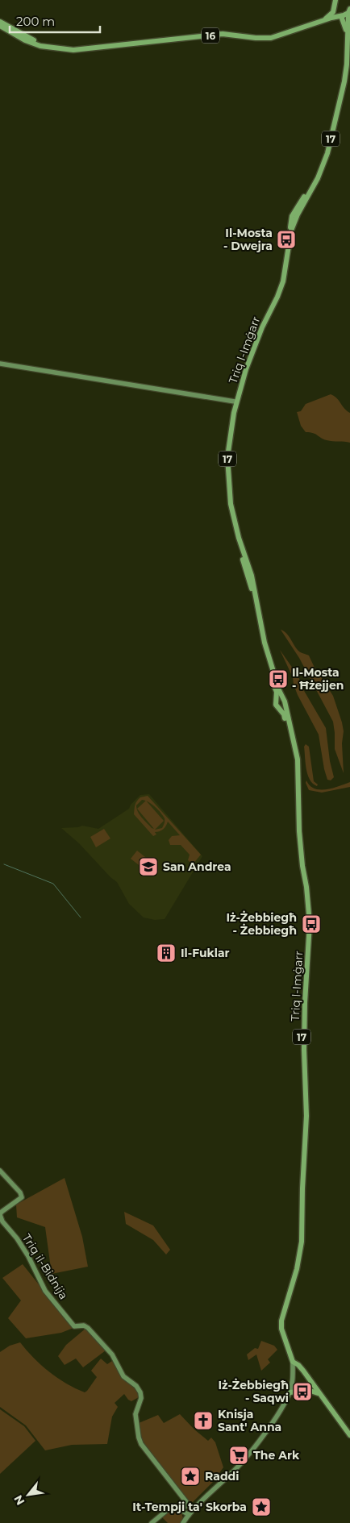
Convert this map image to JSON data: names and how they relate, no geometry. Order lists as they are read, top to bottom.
{
  "streets": {
    "main road": ["16", "17", "Triq l-Imġarr"],
    "street": ["Triq il-Bidnija"]
  },
  "crossings": [
    ["16", "Triq l-Imġarr"],
    ["17", "Triq l-Imġarr"]
  ],
  "places": {
    "bus stop": [
      "Il-Mosta - Dwejra",
      "Il-Mosta - Ħżejjen",
      "Iż-Żebbiegħ - Żebbiegħ",
      "Iż-Żebbiegħ - Saqwi"
    ],
    "school or university": ["San Andrea"],
    "building": ["Il-Fuklar"],
    "church": ["Knisja Sant' Anna"],
    "supermarket": ["The Ark"],
    "place": ["Raddi", "It-Tempji ta' Skorba"]
  },
  "scale_bar": "200 m",
  "north": "bottom left"
}
